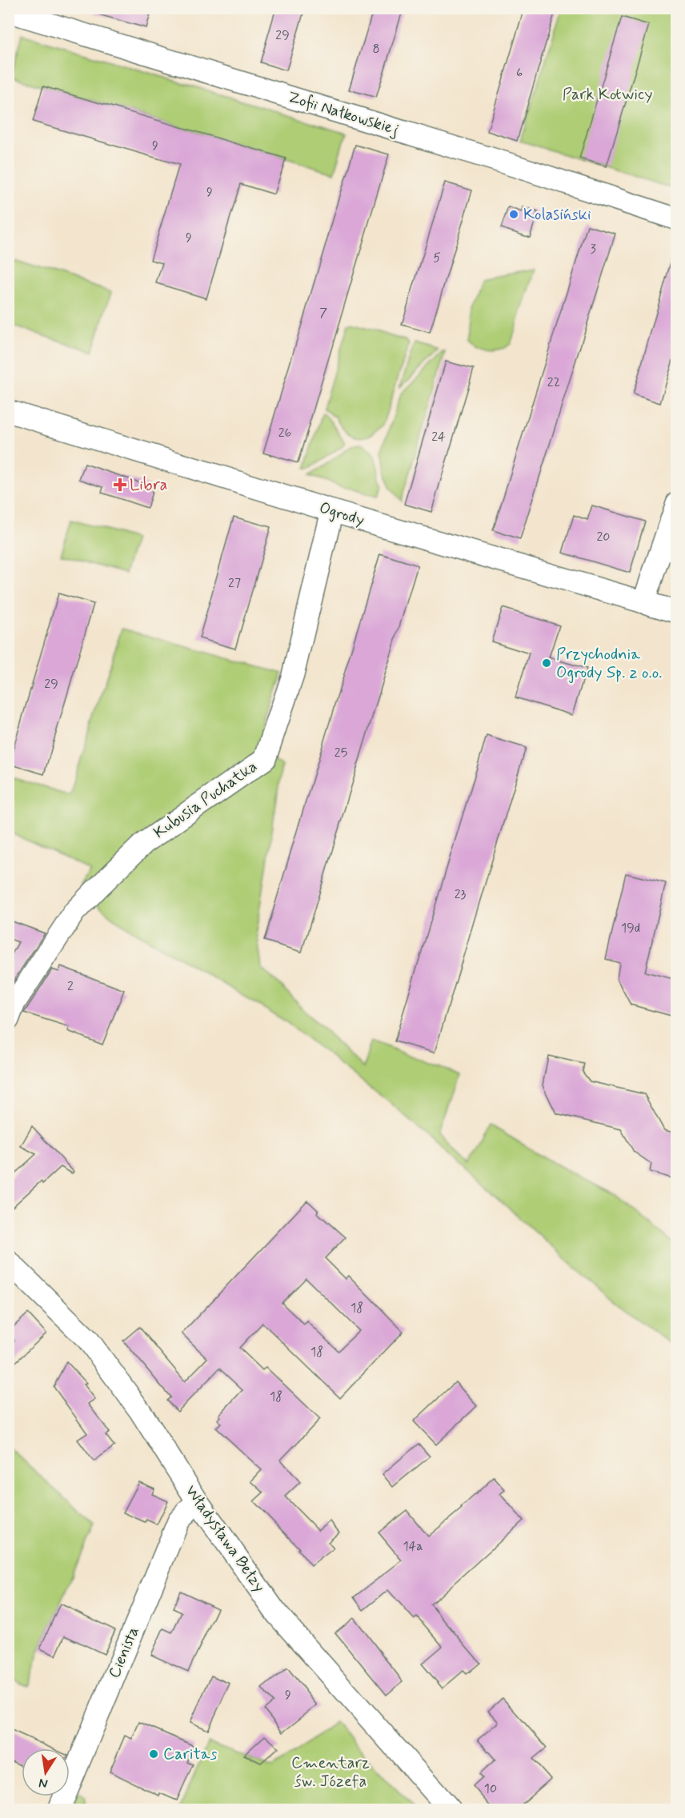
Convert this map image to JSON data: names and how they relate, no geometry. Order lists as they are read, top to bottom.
{
  "streets": {
    "street": [
      "Zofii Nałkowskiej",
      "Ogrody",
      "Kubusia Puchatka",
      "Władysława Bełzy",
      "Cienista"
    ]
  },
  "crossings": [
    ["Ogrody", "Kubusia Puchatka"],
    ["Władysława Bełzy", "Cienista"]
  ],
  "parks": ["Park Kotwicy", "Cmentarz św. Józefa"],
  "places": {
    "other": ["Kolasiński", "Przychodnia Ogrody Sp. z o.o.", "Caritas"],
    "health": ["Libra"]
  },
  "house_numbers": [
    "29",
    "8",
    "6",
    "9",
    "9",
    "9",
    "3",
    "5",
    "7",
    "22",
    "26",
    "24",
    "20",
    "27",
    "29",
    "25",
    "23",
    "19d",
    "2",
    "18",
    "18",
    "18",
    "14a",
    "9",
    "10"
  ],
  "north": "bottom"
}
